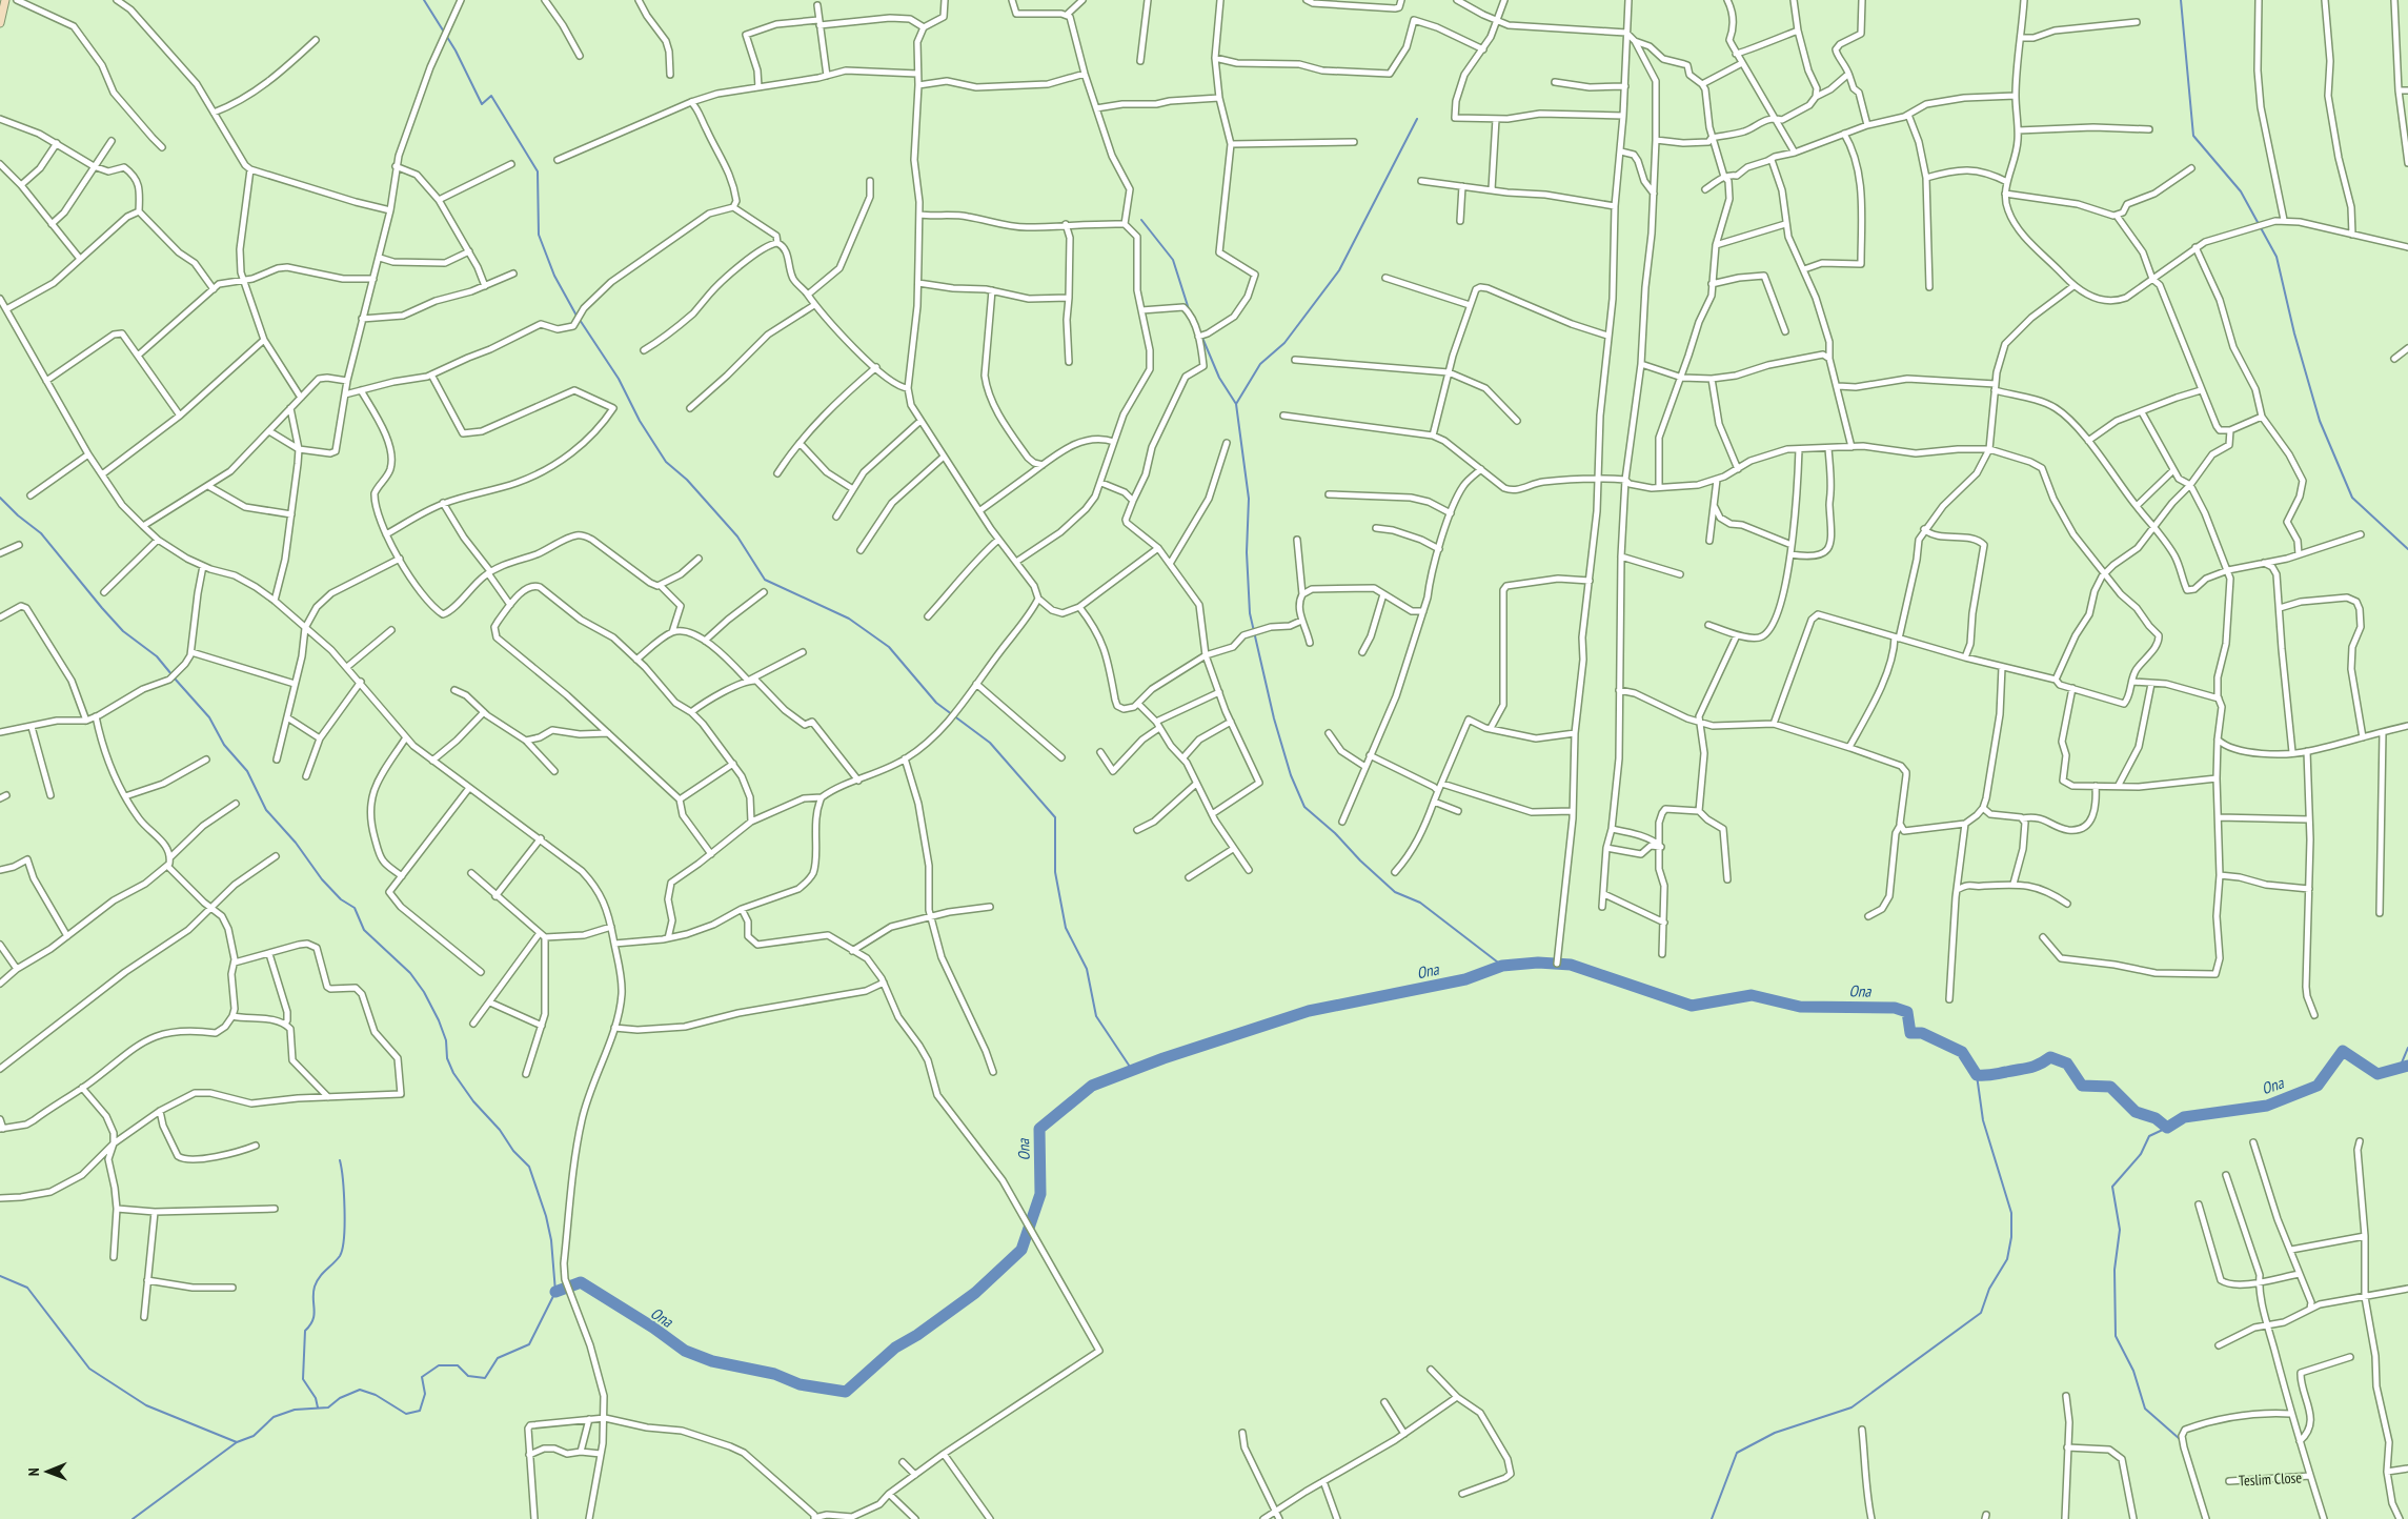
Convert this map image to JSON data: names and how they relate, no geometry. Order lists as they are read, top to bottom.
{
  "streets": {
    "street": ["Teslim Close"]
  },
  "water": ["Ona"],
  "north": "left"
}
